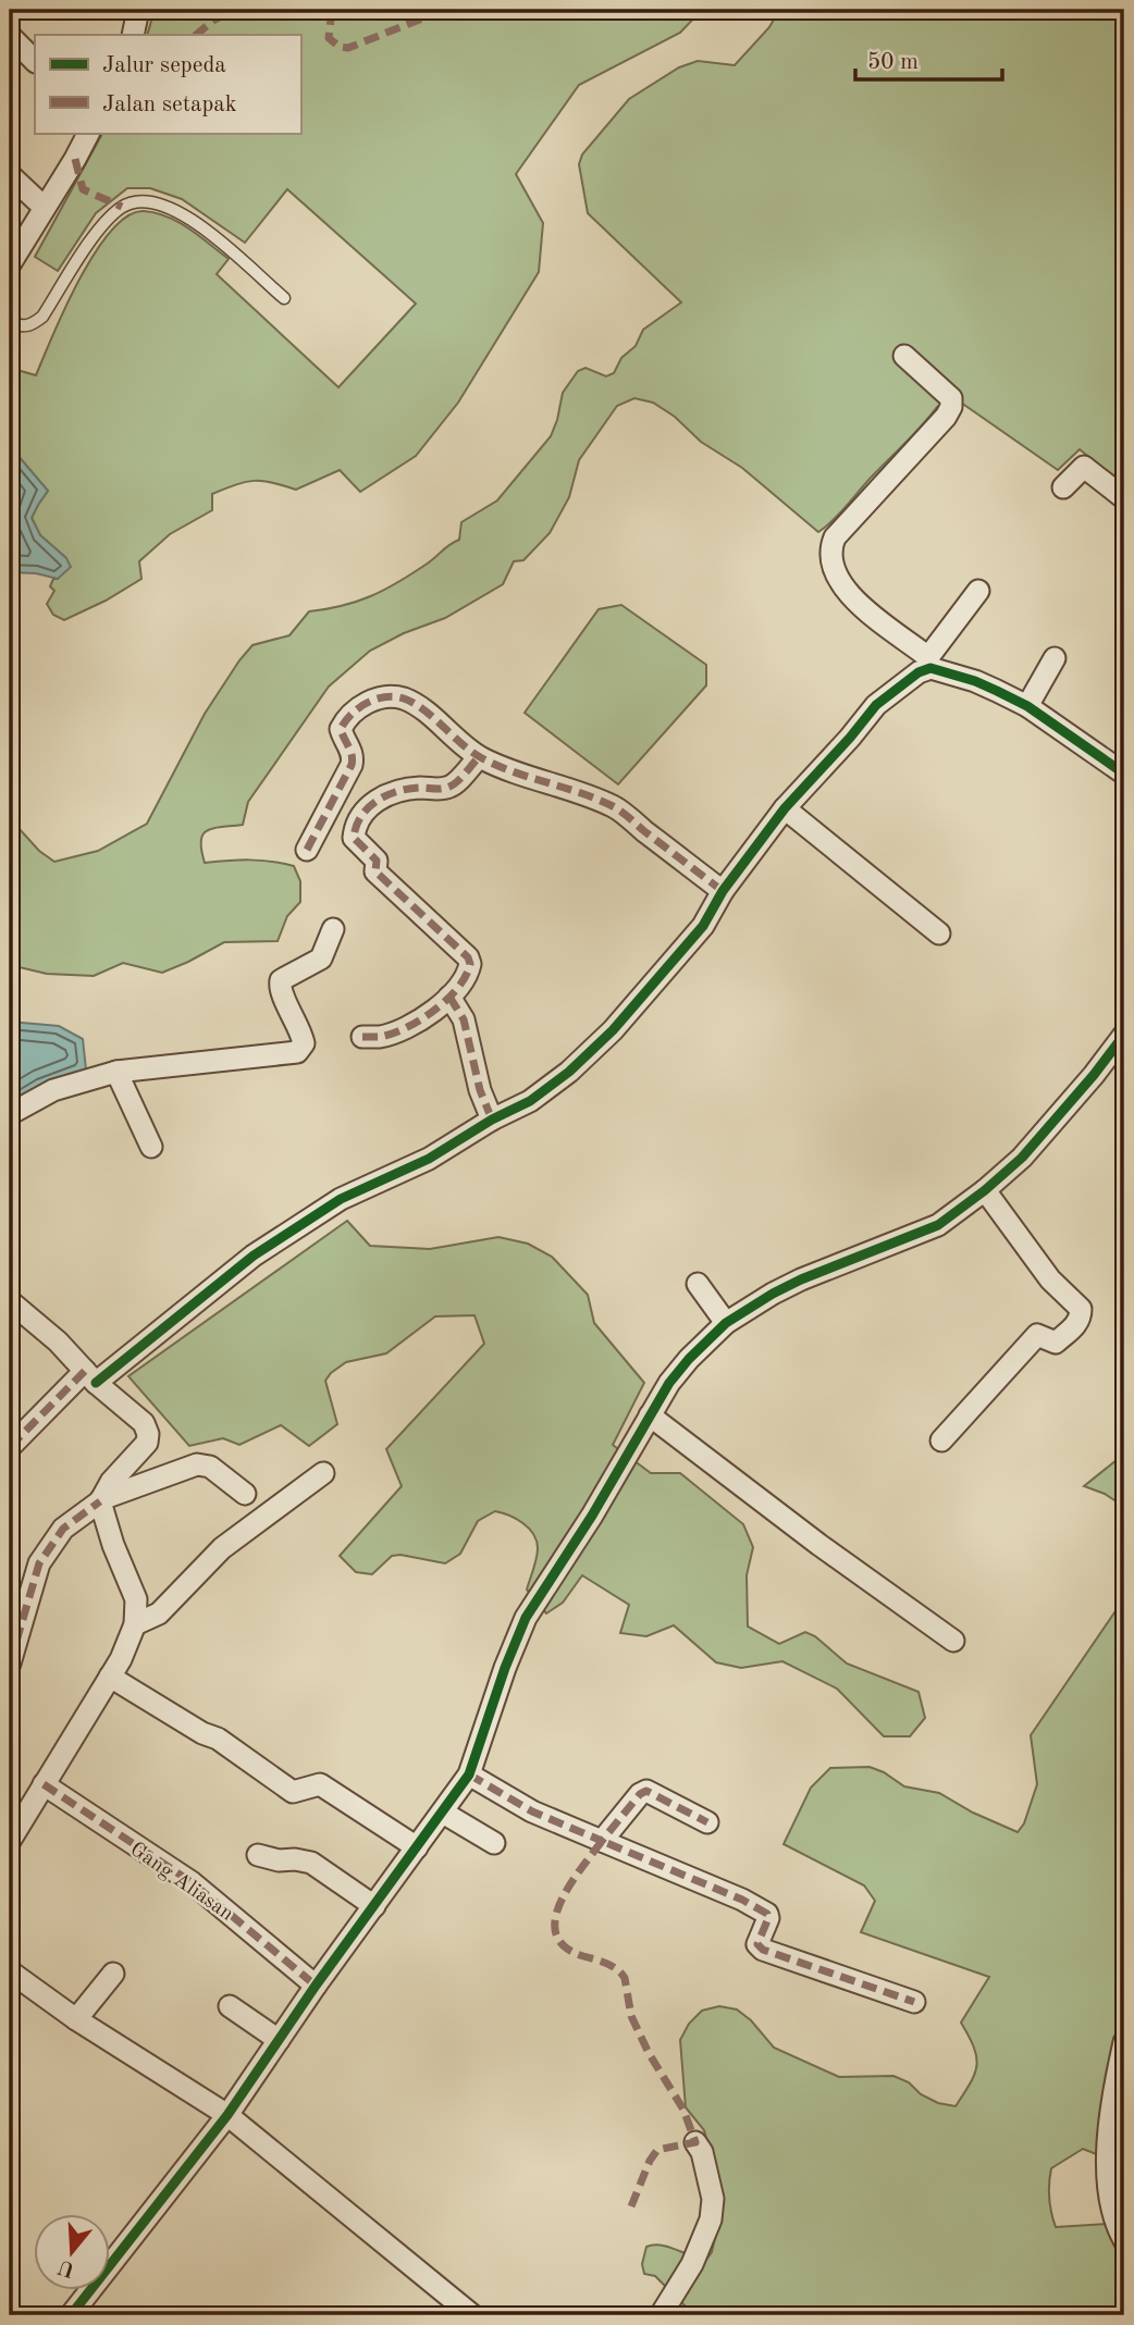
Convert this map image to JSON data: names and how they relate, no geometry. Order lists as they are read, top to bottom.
{
  "streets": {
    "street": ["Gang Aliasan"]
  },
  "legend": ["Jalur sepeda", "Jalan setapak"],
  "scale_bar": "50 m",
  "north": "bottom"
}
